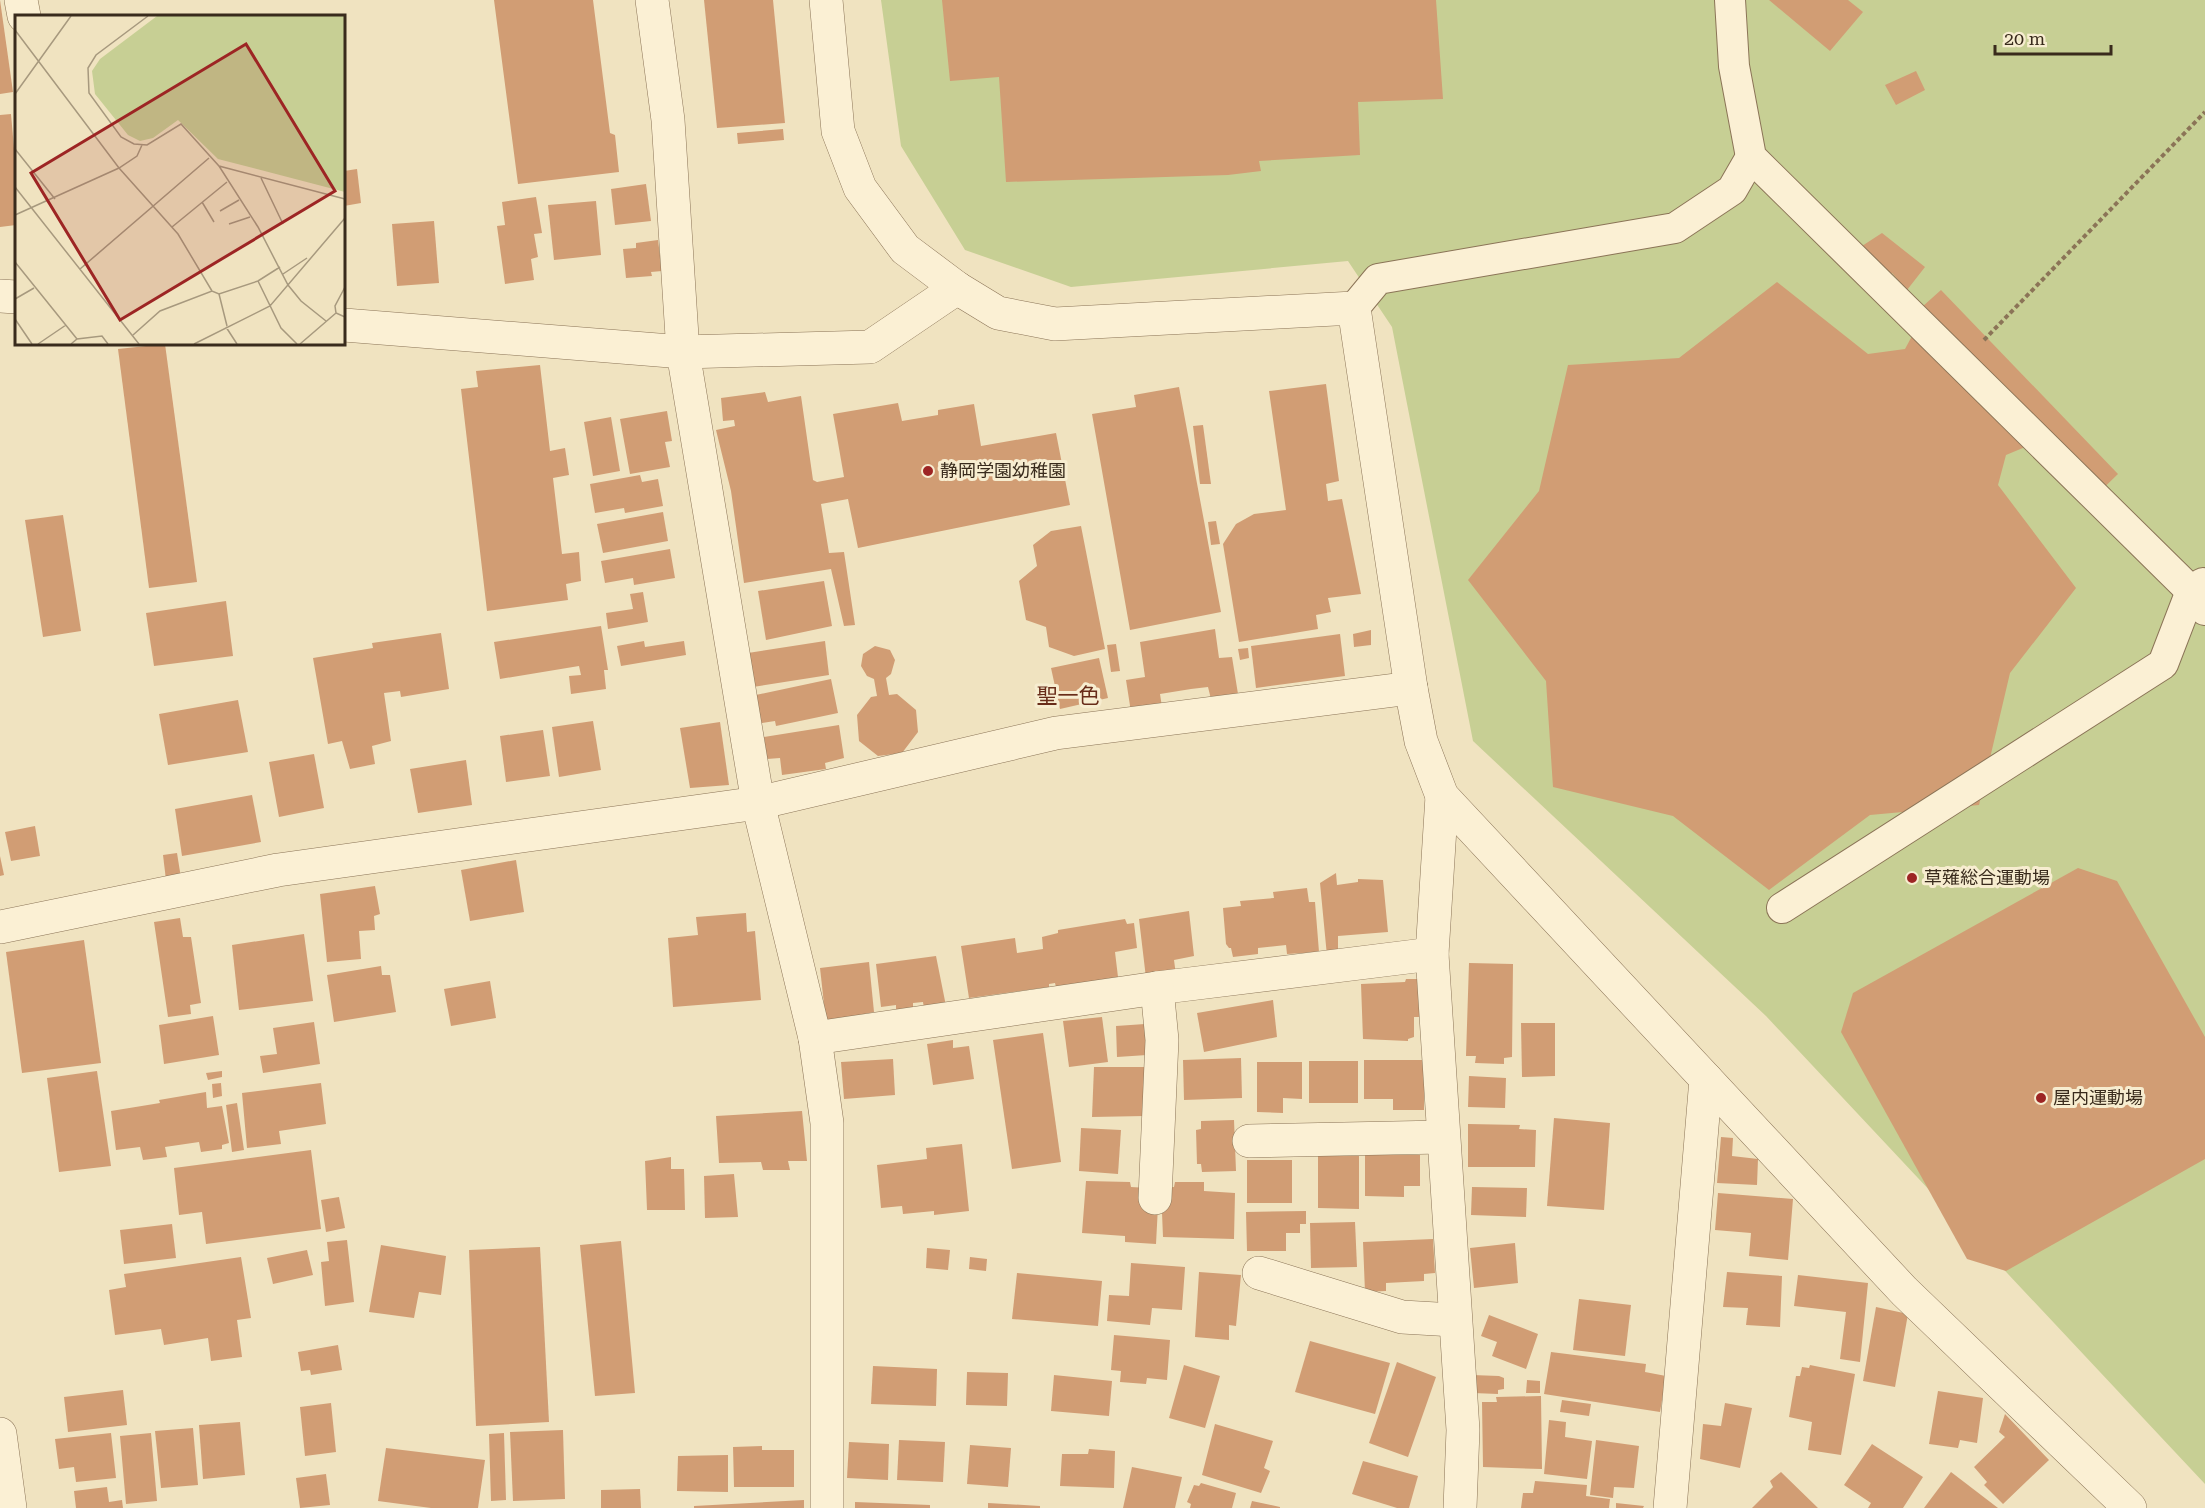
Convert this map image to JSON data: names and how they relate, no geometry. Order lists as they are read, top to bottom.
{
  "districts": ["聖一色"],
  "places": ["静岡学園幼稚園", "草薙総合運動場", "屋内運動場"],
  "scale_bar": "20 m"
}
